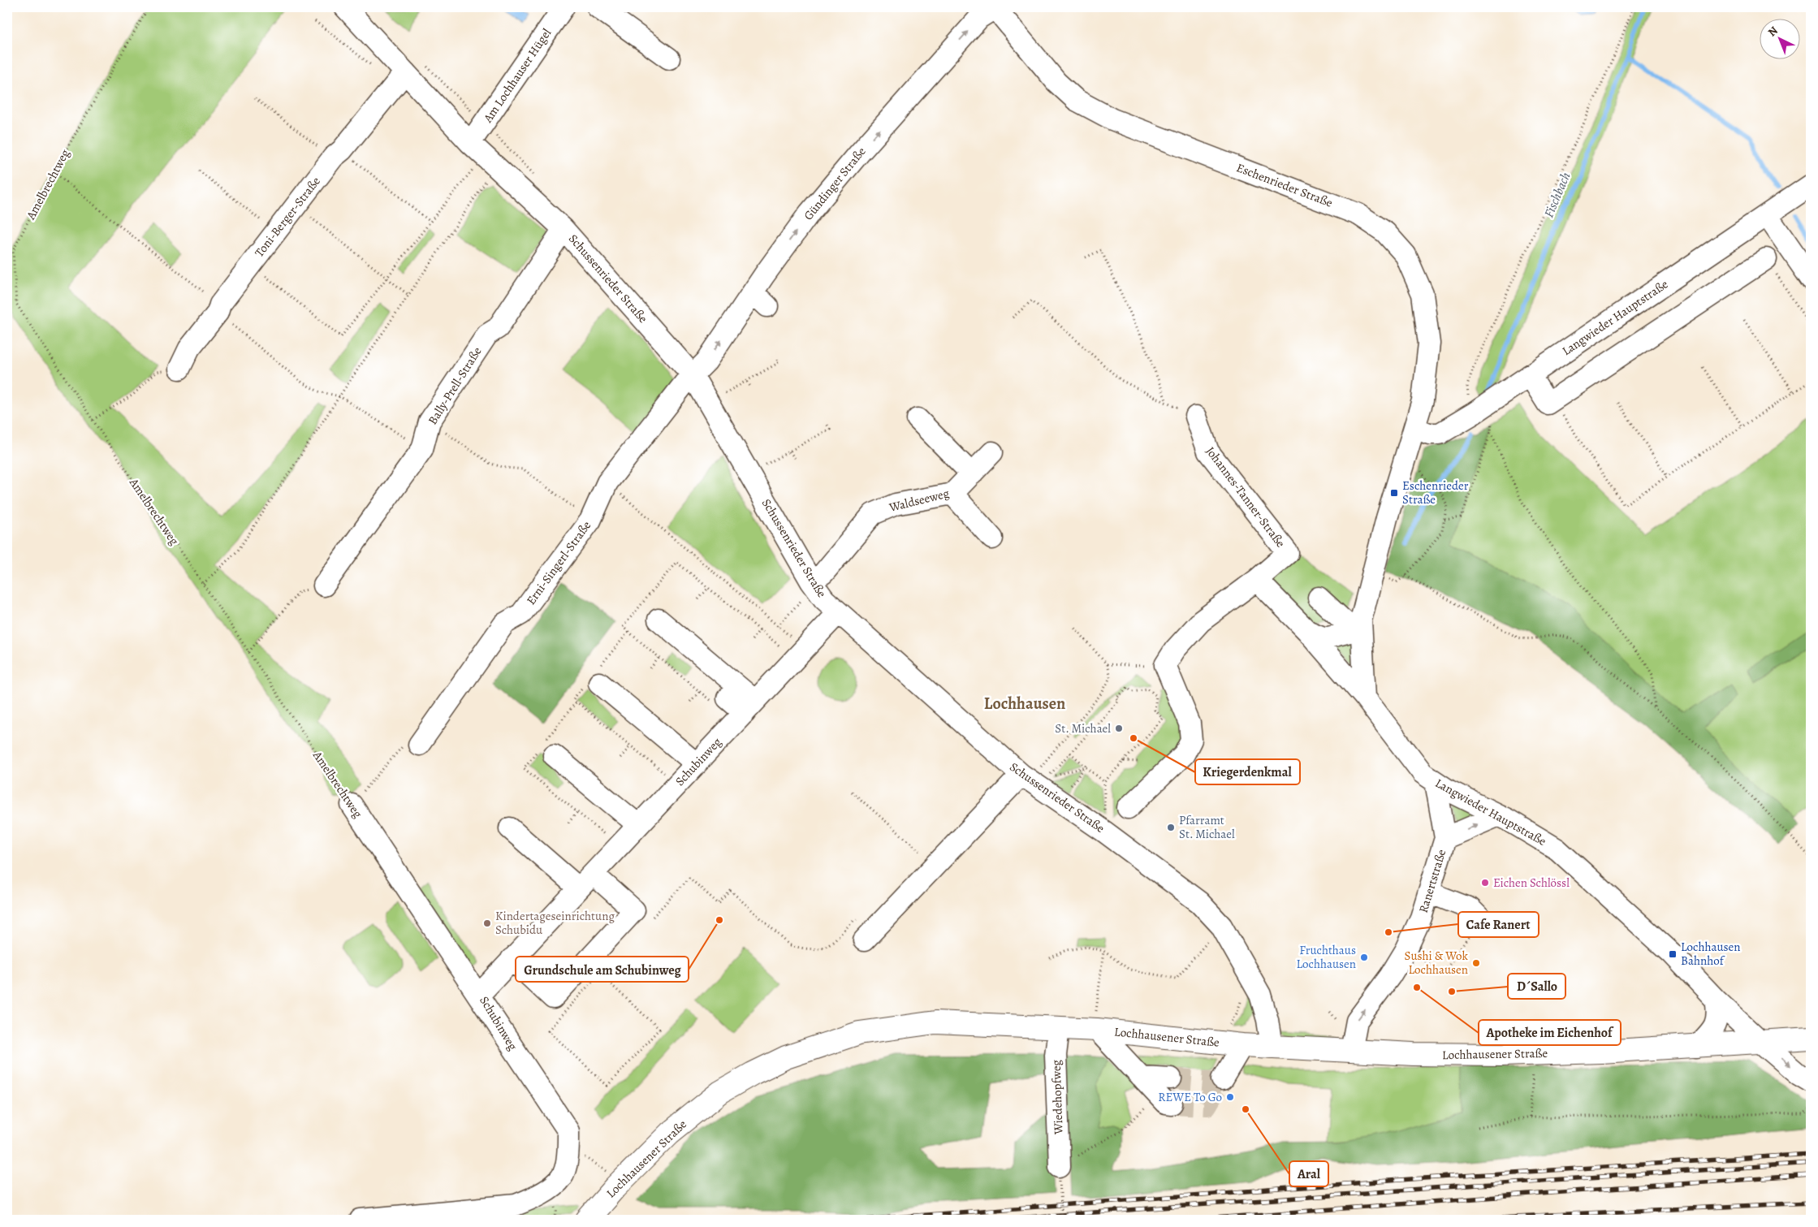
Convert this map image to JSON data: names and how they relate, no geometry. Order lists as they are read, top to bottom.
{
  "streets": {
    "main road": ["Lochhausener Straße"],
    "street": [
      "Am Lochhauser Hügel",
      "Gündinger Straße",
      "Amelbrechtweg",
      "Eschenrieder Straße",
      "Toni-Berger-Straße",
      "Schussenrieder Straße",
      "Langwieder Hauptstraße",
      "Bally-Prell-Straße",
      "Johannes-Tanner-Straße",
      "Waldseeweg",
      "Erni-Singerl-Straße",
      "Schubinweg",
      "Ranertstraße",
      "Wiedehopfweg"
    ]
  },
  "crossings": [
    ["Am Lochhauser Hügel", "Schussenrieder Straße"],
    ["Gündinger Straße", "Eschenrieder Straße"],
    ["Gündinger Straße", "Schussenrieder Straße"],
    ["Gündinger Straße", "Erni-Singerl-Straße"],
    ["Amelbrechtweg", "Schubinweg"],
    ["Eschenrieder Straße", "Langwieder Hauptstraße"],
    ["Toni-Berger-Straße", "Schussenrieder Straße"],
    ["Schussenrieder Straße", "Bally-Prell-Straße"],
    ["Schussenrieder Straße", "Waldseeweg"],
    ["Schussenrieder Straße", "Erni-Singerl-Straße"],
    ["Schussenrieder Straße", "Schubinweg"],
    ["Schussenrieder Straße", "Lochhausener Straße"],
    ["Langwieder Hauptstraße", "Johannes-Tanner-Straße"],
    ["Langwieder Hauptstraße", "Ranertstraße"],
    ["Langwieder Hauptstraße", "Lochhausener Straße"],
    ["Ranertstraße", "Lochhausener Straße"],
    ["Lochhausener Straße", "Wiedehopfweg"]
  ],
  "one_way": ["Gündinger Straße", "Ranertstraße"],
  "districts": ["Lochhausen"],
  "water": ["Fischbach"],
  "places": {
    "transit": ["Eschenrieder Straße", "Lochhausen Bahnhof"],
    "other": [
      "St. Michael",
      "Kriegerdenkmal",
      "Pfarramt St. Michael",
      "Eichen Schlössl",
      "Grundschule am Schubinweg",
      "Kindertageseinrichtung Schubidu",
      "Cafe Ranert",
      "Fruchthaus Lochhausen",
      "Sushi & Wok Lochhausen",
      "Apotheke im Eichenhof",
      "D´Sallo",
      "REWE To Go",
      "Aral"
    ]
  },
  "north": "top left"
}
